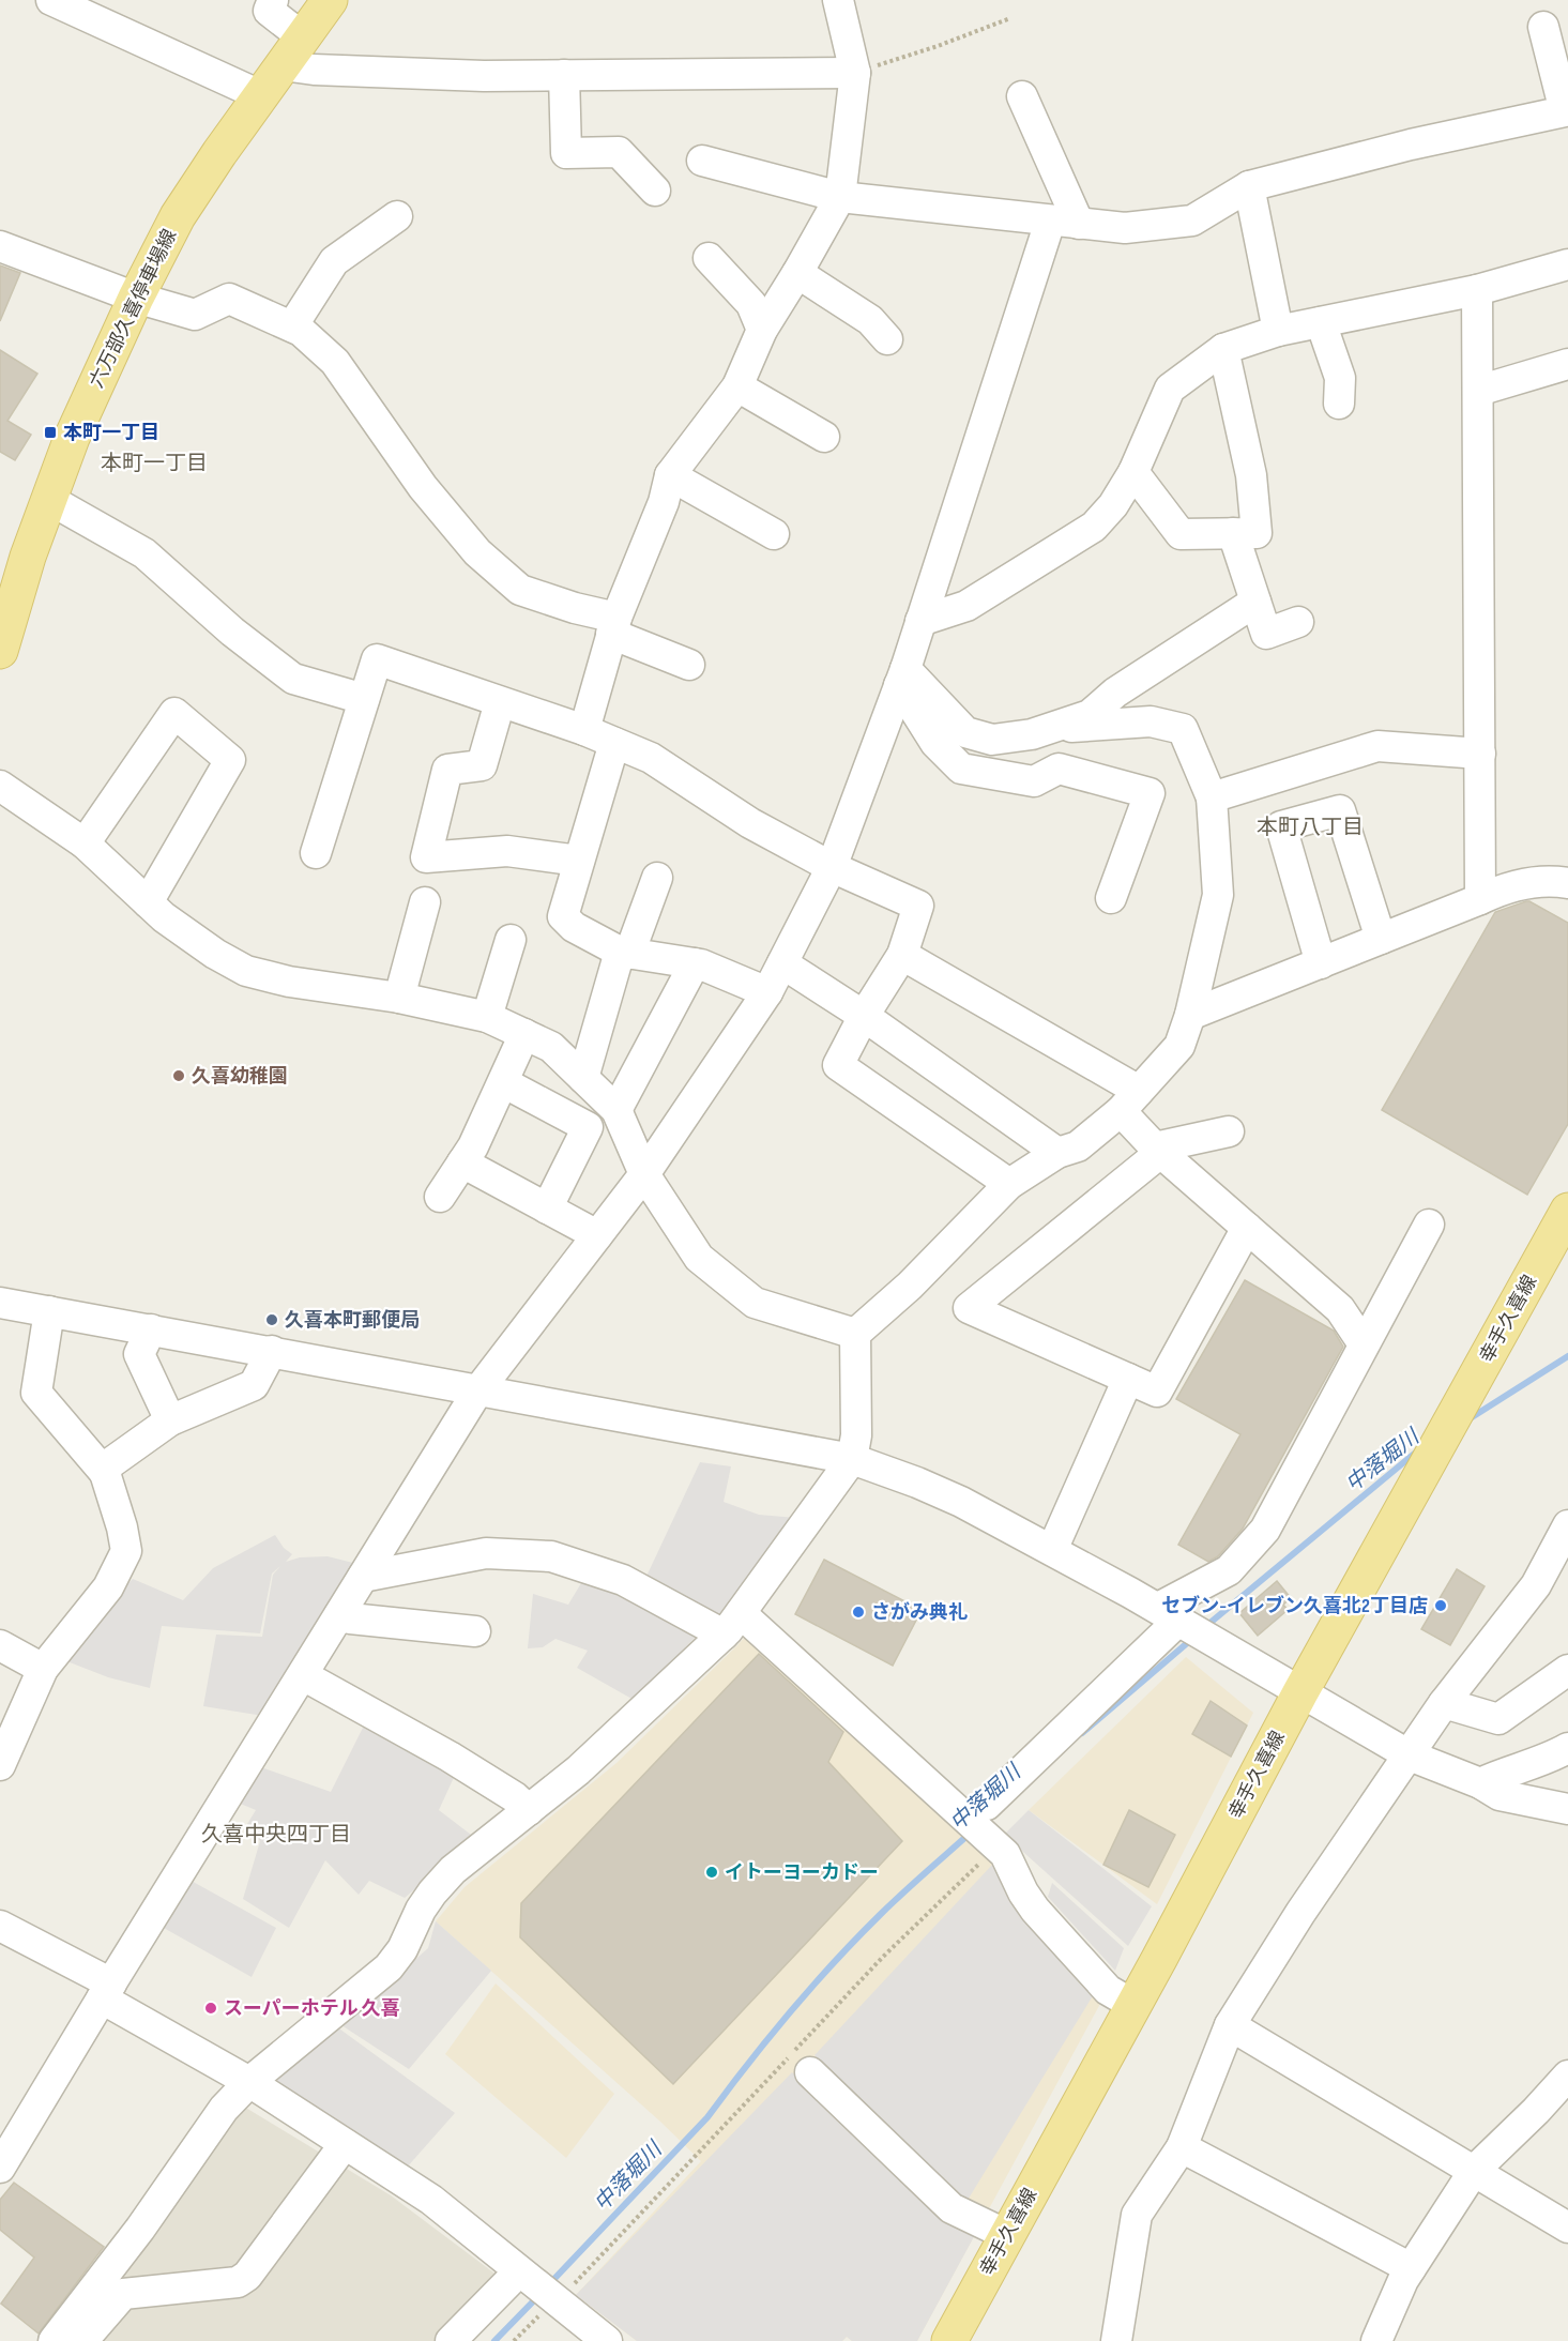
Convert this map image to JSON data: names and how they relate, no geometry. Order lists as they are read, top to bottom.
{
  "streets": {
    "main road": ["六万部久喜停車場線", "幸手久喜線"]
  },
  "districts": ["本町一丁目", "本町八丁目", "久喜中央四丁目"],
  "water": ["中落堀川"],
  "places": {
    "transit": ["本町一丁目"],
    "other": [
      "久喜幼稚園",
      "久喜本町郵便局",
      "セブン-イレブン久喜北2丁目店",
      "さがみ典礼",
      "イトーヨーカドー",
      "スーパーホテル 久喜"
    ]
  }
}
